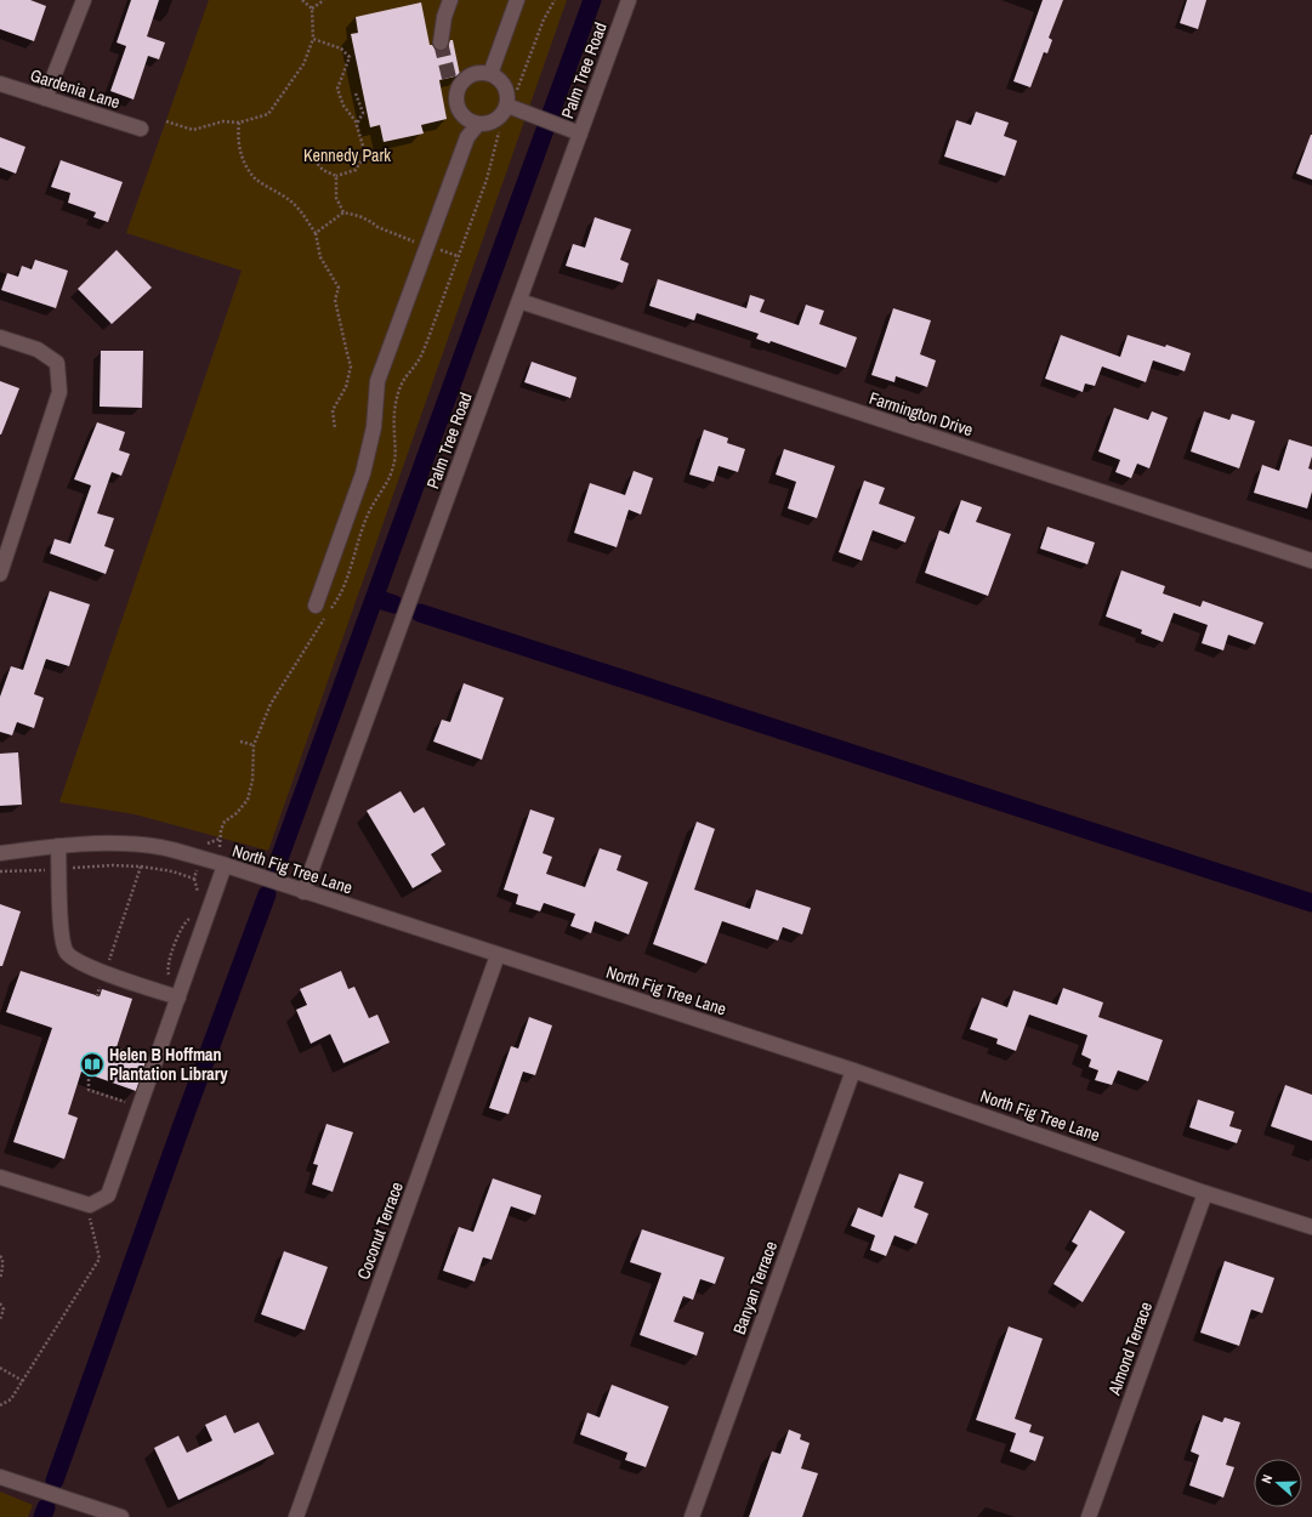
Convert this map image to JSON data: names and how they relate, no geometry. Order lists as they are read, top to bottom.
{
  "streets": {
    "street": [
      "Palm Tree Road",
      "Gardenia Lane",
      "Farmington Drive",
      "North Fig Tree Lane",
      "Coconut Terrace",
      "Banyan Terrace",
      "Almond Terrace"
    ]
  },
  "crossings": [
    ["Palm Tree Road", "Farmington Drive"],
    ["Palm Tree Road", "North Fig Tree Lane"],
    ["North Fig Tree Lane", "Coconut Terrace"],
    ["North Fig Tree Lane", "Banyan Terrace"],
    ["North Fig Tree Lane", "Almond Terrace"]
  ],
  "parks": ["Kennedy Park"],
  "places": {
    "library": ["Helen B Hoffman Plantation Library"]
  },
  "north": "left"
}
